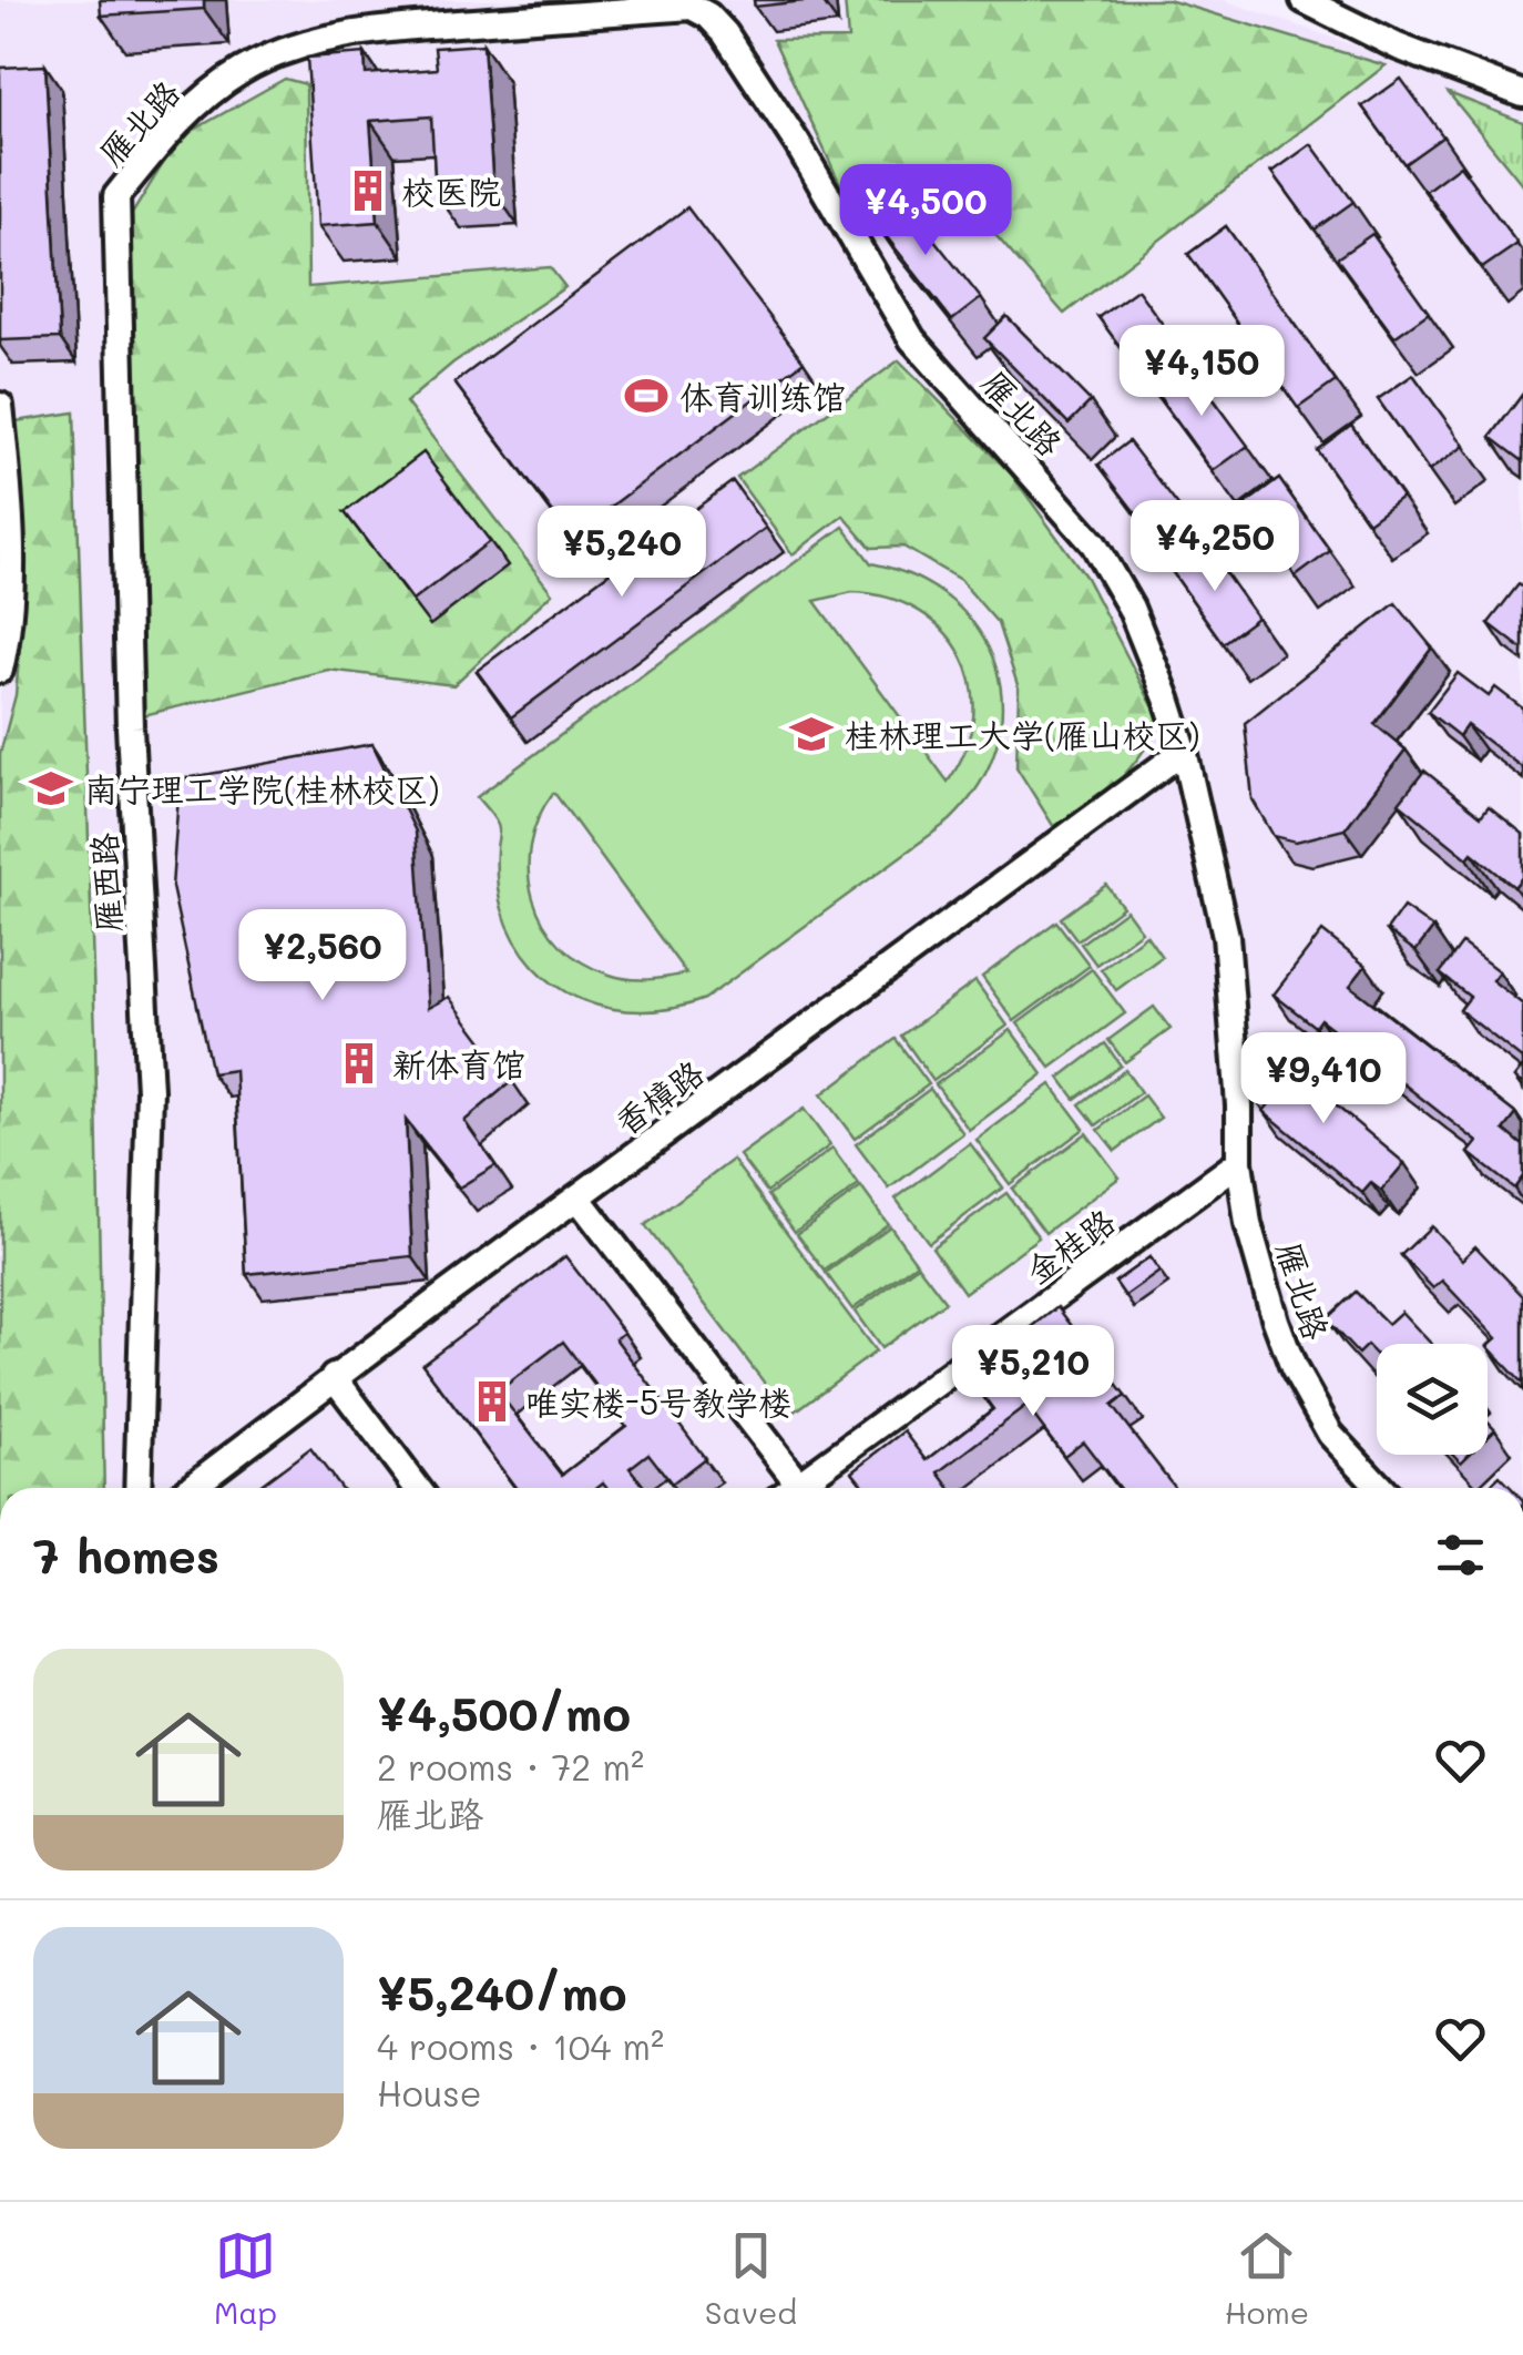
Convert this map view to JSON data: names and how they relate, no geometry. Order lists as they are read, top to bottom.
{
  "streets": {
    "street": [
      "雁北路",
      "雁西路",
      "香樟路",
      "金桂路"
    ]
  },
  "crossings": [
    ["雁北路", "雁西路"],
    ["雁北路", "香樟路"],
    ["雁北路", "金桂路"]
  ],
  "places": {
    "building": ["校医院", "新体育馆", "唯实楼-5号教学楼"],
    "sports": ["体育训练馆"],
    "school or university": ["桂林理工大学(雁山校区)", "南宁理工学院(桂林校区)"]
  },
  "page": {
    "price": [
      "¥4,500",
      "¥4,150",
      "¥4,250",
      "¥5,240",
      "¥2,560",
      "¥9,410",
      "¥5,210"
    ],
    "heading": "7 homes",
    "list": [
      {
        "name": "¥4,500/mo",
        "note": "2 rooms · 72 m² · 雁北路"
      },
      {
        "name": "¥5,240/mo",
        "note": "4 rooms · 104 m² · House"
      }
    ],
    "tabs": ["Map", "Saved", "Home"]
  }
}
